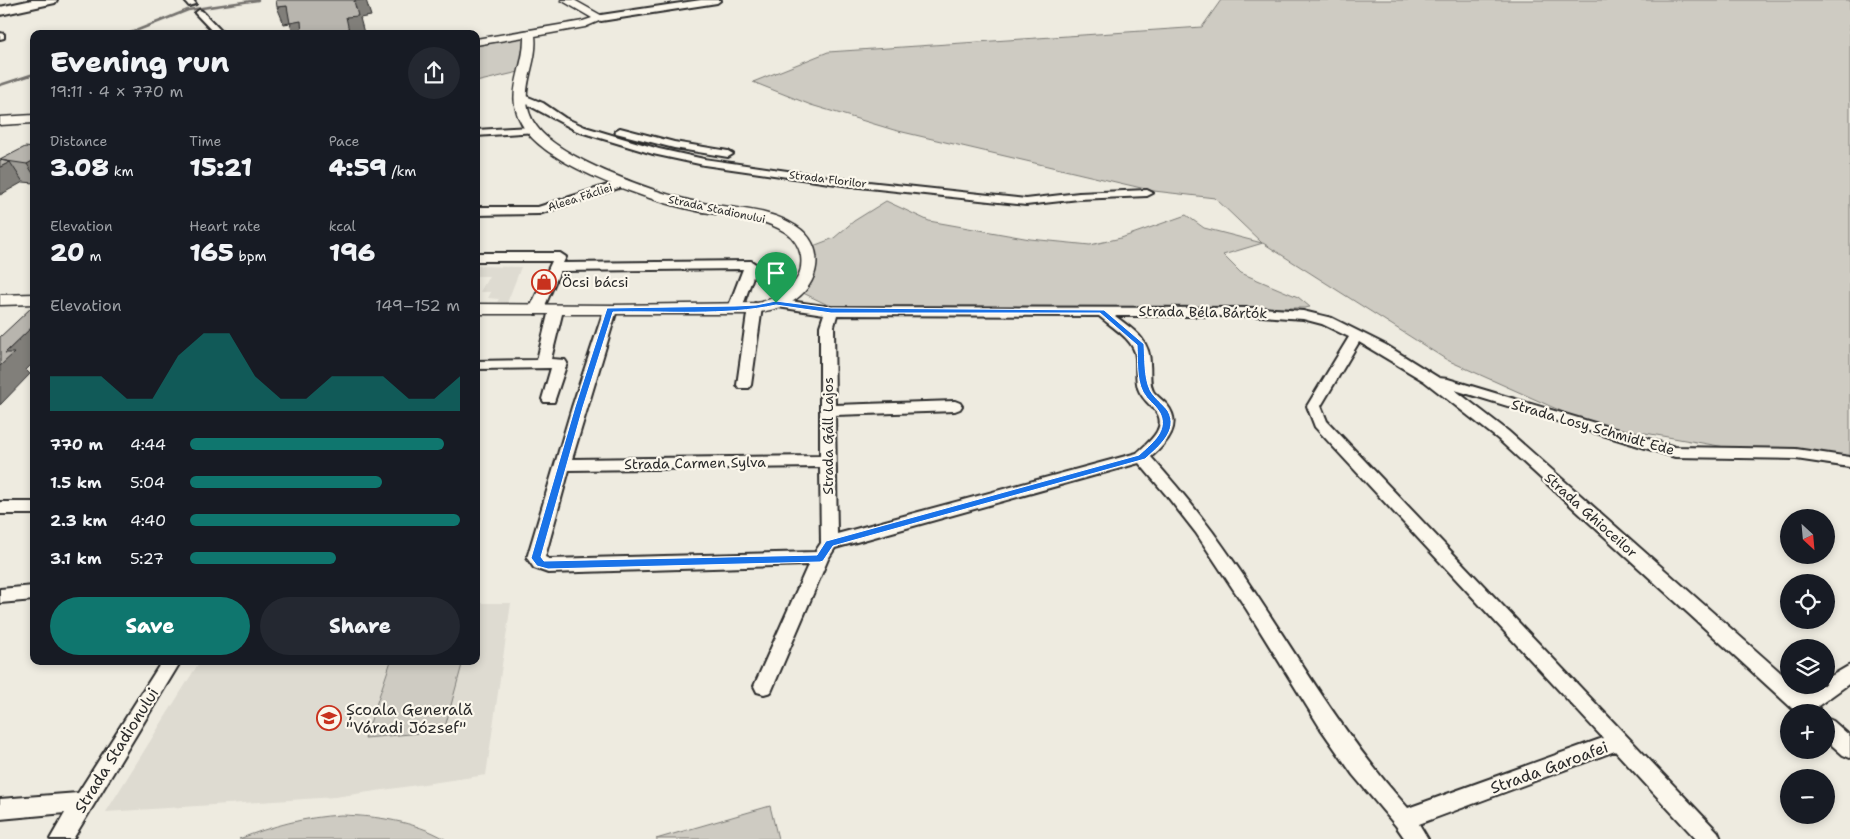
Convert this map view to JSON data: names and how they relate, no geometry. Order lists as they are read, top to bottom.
{
  "streets": {
    "street": [
      "Strada Florilor",
      "Aleea Făcliei",
      "Strada Stadionului",
      "Strada Béla Bártók",
      "Strada Losy Schmidt Ede",
      "Strada Gáll Lajos",
      "Strada Carmen Sylva",
      "Strada Ghioceilor",
      "Strada Garoafei"
    ]
  },
  "crossings": [
    ["Strada Florilor", "Strada Stadionului"],
    ["Aleea Făcliei", "Strada Stadionului"],
    ["Strada Stadionului", "Strada Béla Bártók"],
    ["Strada Béla Bártók", "Strada Gáll Lajos"],
    ["Strada Béla Bártók", "Strada Ghioceilor"],
    ["Strada Losy Schmidt Ede", "Strada Ghioceilor"],
    ["Strada Gáll Lajos", "Strada Carmen Sylva"]
  ],
  "places": {
    "shop": ["Öcsi bácsi"],
    "school or university": ["Școala Generală \"Váradi József\""]
  },
  "north": "bottom right",
  "page": {
    "heading": ["Evening run", "19:11 · 4 × 770 m"],
    "stats": [
      ["Distance", "3.08 km"],
      ["Time", "15:21"],
      ["Pace", "4:59 /km"],
      ["Elevation", "20 m"],
      ["Heart rate", "165 bpm"],
      ["kcal", "196"]
    ],
    "chart": ["Elevation", "149–152 m"],
    "list": [
      {
        "name": "770 m",
        "note": "4:44"
      },
      {
        "name": "1.5 km",
        "note": "5:04"
      },
      {
        "name": "2.3 km",
        "note": "4:40"
      },
      {
        "name": "3.1 km",
        "note": "5:27"
      }
    ],
    "map_buttons": ["+", "−"],
    "buttons": ["Save", "Share"]
  }
}
